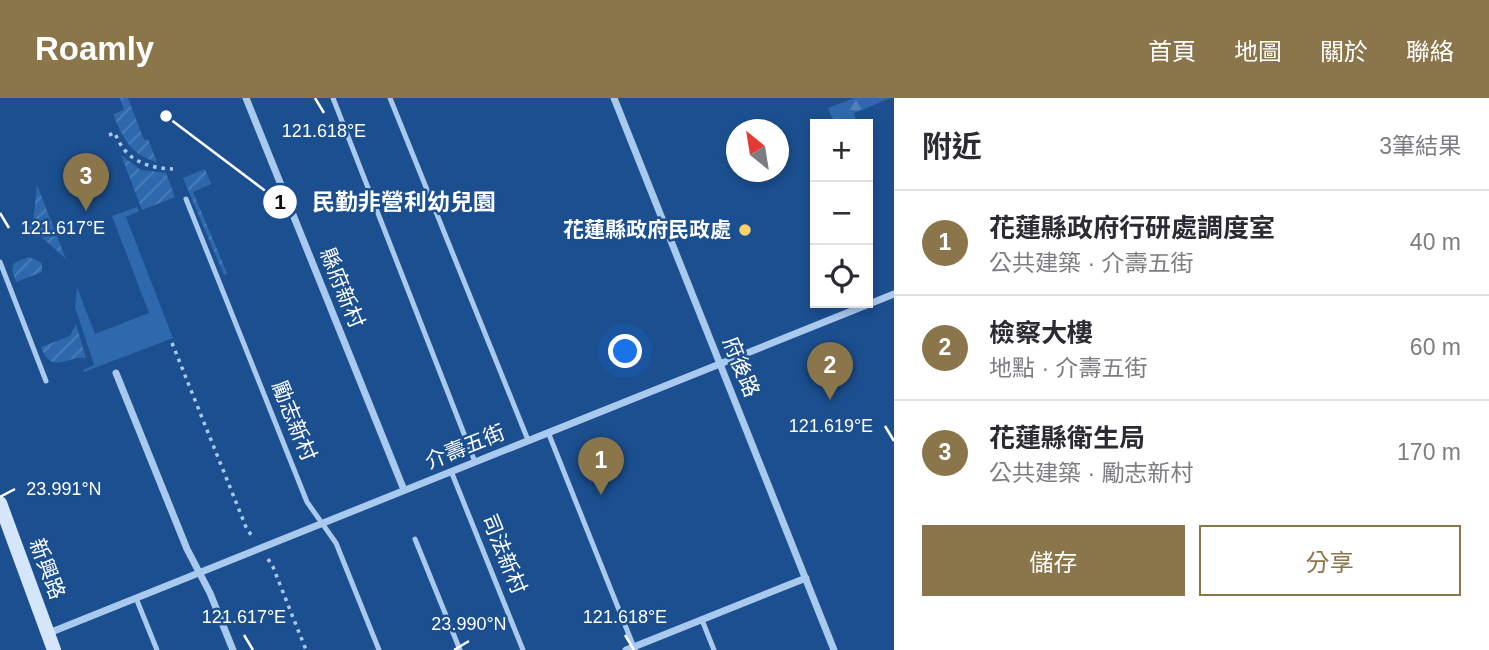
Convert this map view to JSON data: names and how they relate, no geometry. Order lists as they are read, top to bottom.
{
  "streets": {
    "street": [
      "縣府新村",
      "府後路",
      "介壽五街",
      "新興路"
    ],
    "lane": ["勵志新村", "司法新村"]
  },
  "crossings": [
    ["縣府新村", "介壽五街"],
    ["府後路", "介壽五街"],
    ["勵志新村", "介壽五街"],
    ["介壽五街", "司法新村"],
    ["介壽五街", "新興路"]
  ],
  "places": ["民勤非營利幼兒園", "花蓮縣政府民政處"],
  "north": "top left",
  "page": {
    "header": "Roamly",
    "nav": [
      "首頁",
      "地圖",
      "關於",
      "聯絡"
    ],
    "heading": ["附近", "3筆結果"],
    "map_buttons": ["+", "−"],
    "pins": ["3", "2", "1"],
    "list": [
      {
        "mark": "1",
        "name": "花蓮縣政府行研處調度室",
        "note": "公共建築 · 介壽五街",
        "value": "40 m"
      },
      {
        "mark": "2",
        "name": "檢察大樓",
        "note": "地點 · 介壽五街",
        "value": "60 m"
      },
      {
        "mark": "3",
        "name": "花蓮縣衛生局",
        "note": "公共建築 · 勵志新村",
        "value": "170 m"
      }
    ],
    "buttons": ["儲存", "分享"]
  },
  "coordinates": [
    "121.618°E",
    "121.617°E",
    "121.619°E",
    "23.991°N",
    "23.990°N"
  ]
}
